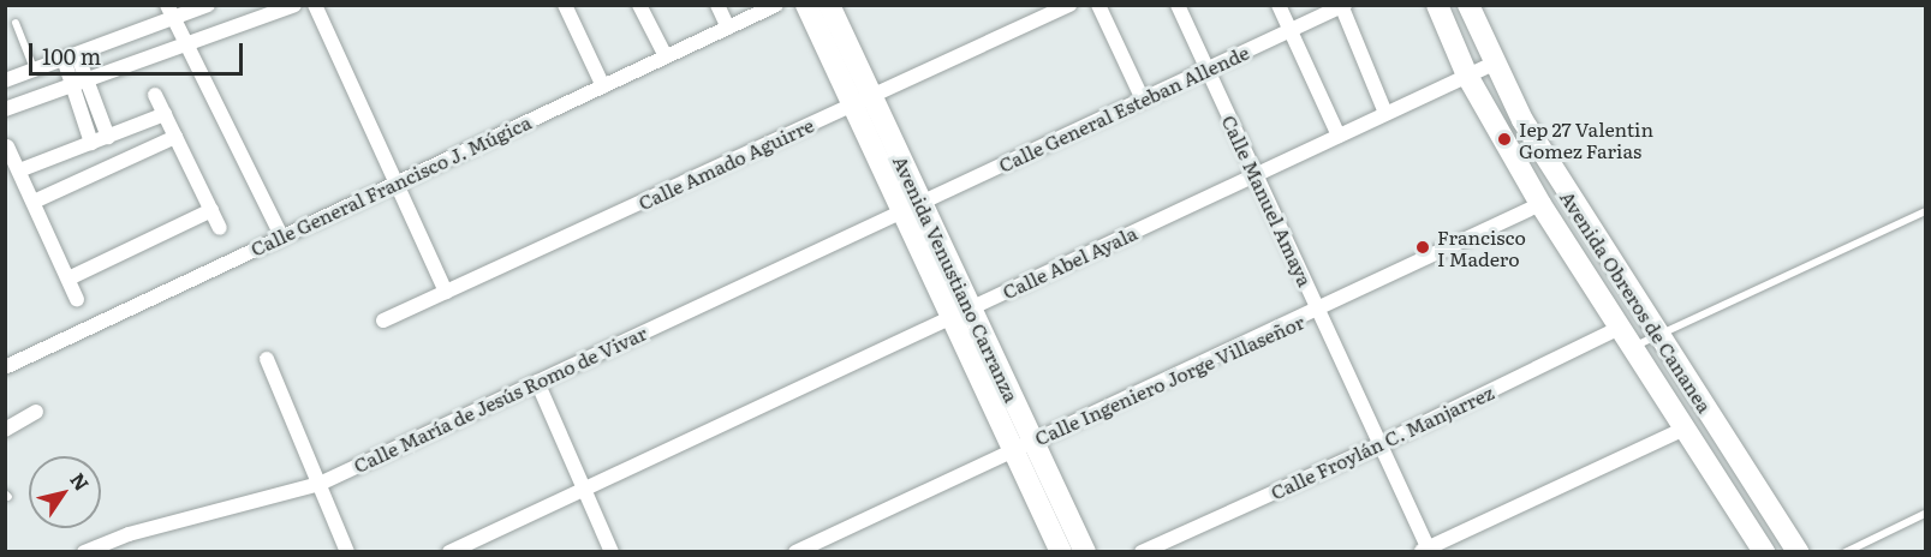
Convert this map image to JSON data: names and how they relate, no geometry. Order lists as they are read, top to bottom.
{
  "streets": {
    "street": [
      "Calle General Esteban Allende",
      "Calle Amado Aguirre",
      "Calle General Francisco J. Múgica",
      "Calle Manuel Amaya",
      "Calle Abel Ayala",
      "Avenida Venustiano Carranza",
      "Avenida Obreros de Cananea",
      "Calle Ingeniero Jorge Villaseñor",
      "Calle María de Jesús Romo de Vivar",
      "Calle Froylán C. Manjarrez"
    ]
  },
  "crossings": [
    ["Calle General Esteban Allende", "Calle Manuel Amaya"],
    ["Calle General Esteban Allende", "Avenida Venustiano Carranza"],
    ["Calle General Esteban Allende", "Calle María de Jesús Romo de Vivar"],
    ["Calle Amado Aguirre", "Avenida Venustiano Carranza"],
    ["Calle Manuel Amaya", "Calle Abel Ayala"],
    ["Calle Manuel Amaya", "Calle Ingeniero Jorge Villaseñor"],
    ["Calle Manuel Amaya", "Calle Froylán C. Manjarrez"],
    ["Calle Abel Ayala", "Avenida Venustiano Carranza"],
    ["Calle Abel Ayala", "Avenida Obreros de Cananea"],
    ["Avenida Venustiano Carranza", "Calle Ingeniero Jorge Villaseñor"],
    ["Avenida Venustiano Carranza", "Calle María de Jesús Romo de Vivar"],
    ["Avenida Obreros de Cananea", "Calle Ingeniero Jorge Villaseñor"],
    ["Avenida Obreros de Cananea", "Calle Froylán C. Manjarrez"]
  ],
  "places": ["Iep 27 Valentin Gomez Farias", "Francisco I Madero"],
  "scale_bar": "100 m",
  "north": "top right"
}
